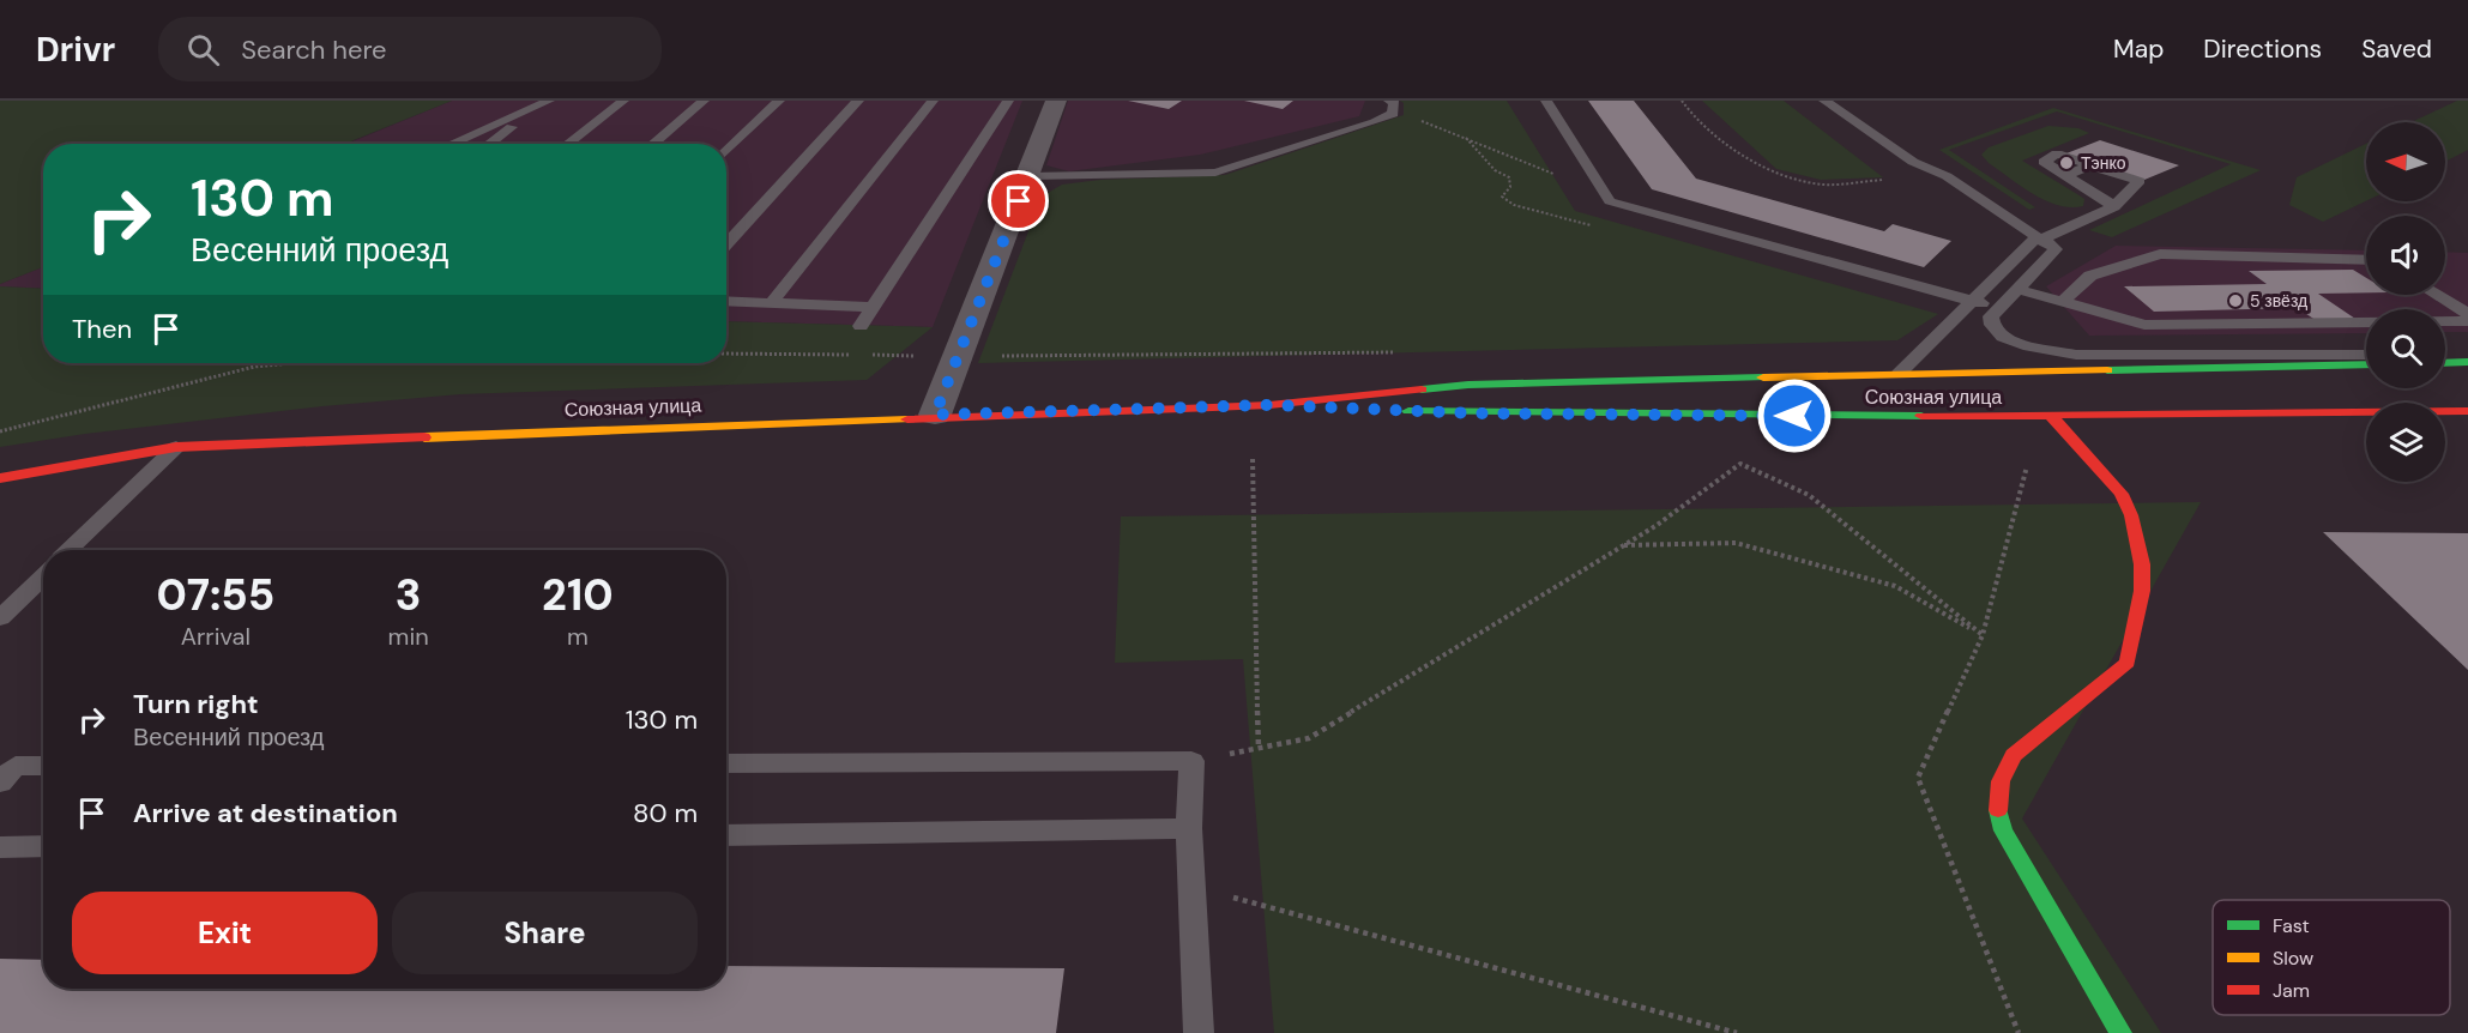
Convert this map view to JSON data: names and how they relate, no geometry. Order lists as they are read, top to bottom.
{
  "streets": {
    "main road": ["Союзная улица"]
  },
  "places": ["Тэнко", "5 звёзд"],
  "legend": ["Fast", "Slow", "Jam"],
  "north": "left",
  "page": {
    "header": "Drivr",
    "search": "Search here",
    "nav": ["Map", "Directions", "Saved"],
    "turn": ["130 m", "Весенний проезд"],
    "then": "Then",
    "eta": [
      "07:55",
      "Arrival",
      "3",
      "min",
      "210",
      "m"
    ],
    "list": [
      {
        "name": "Turn right",
        "note": "Весенний проезд",
        "value": "130 m"
      },
      {
        "name": "Arrive at destination",
        "value": "80 m"
      }
    ],
    "buttons": ["Exit", "Share"]
  }
}
